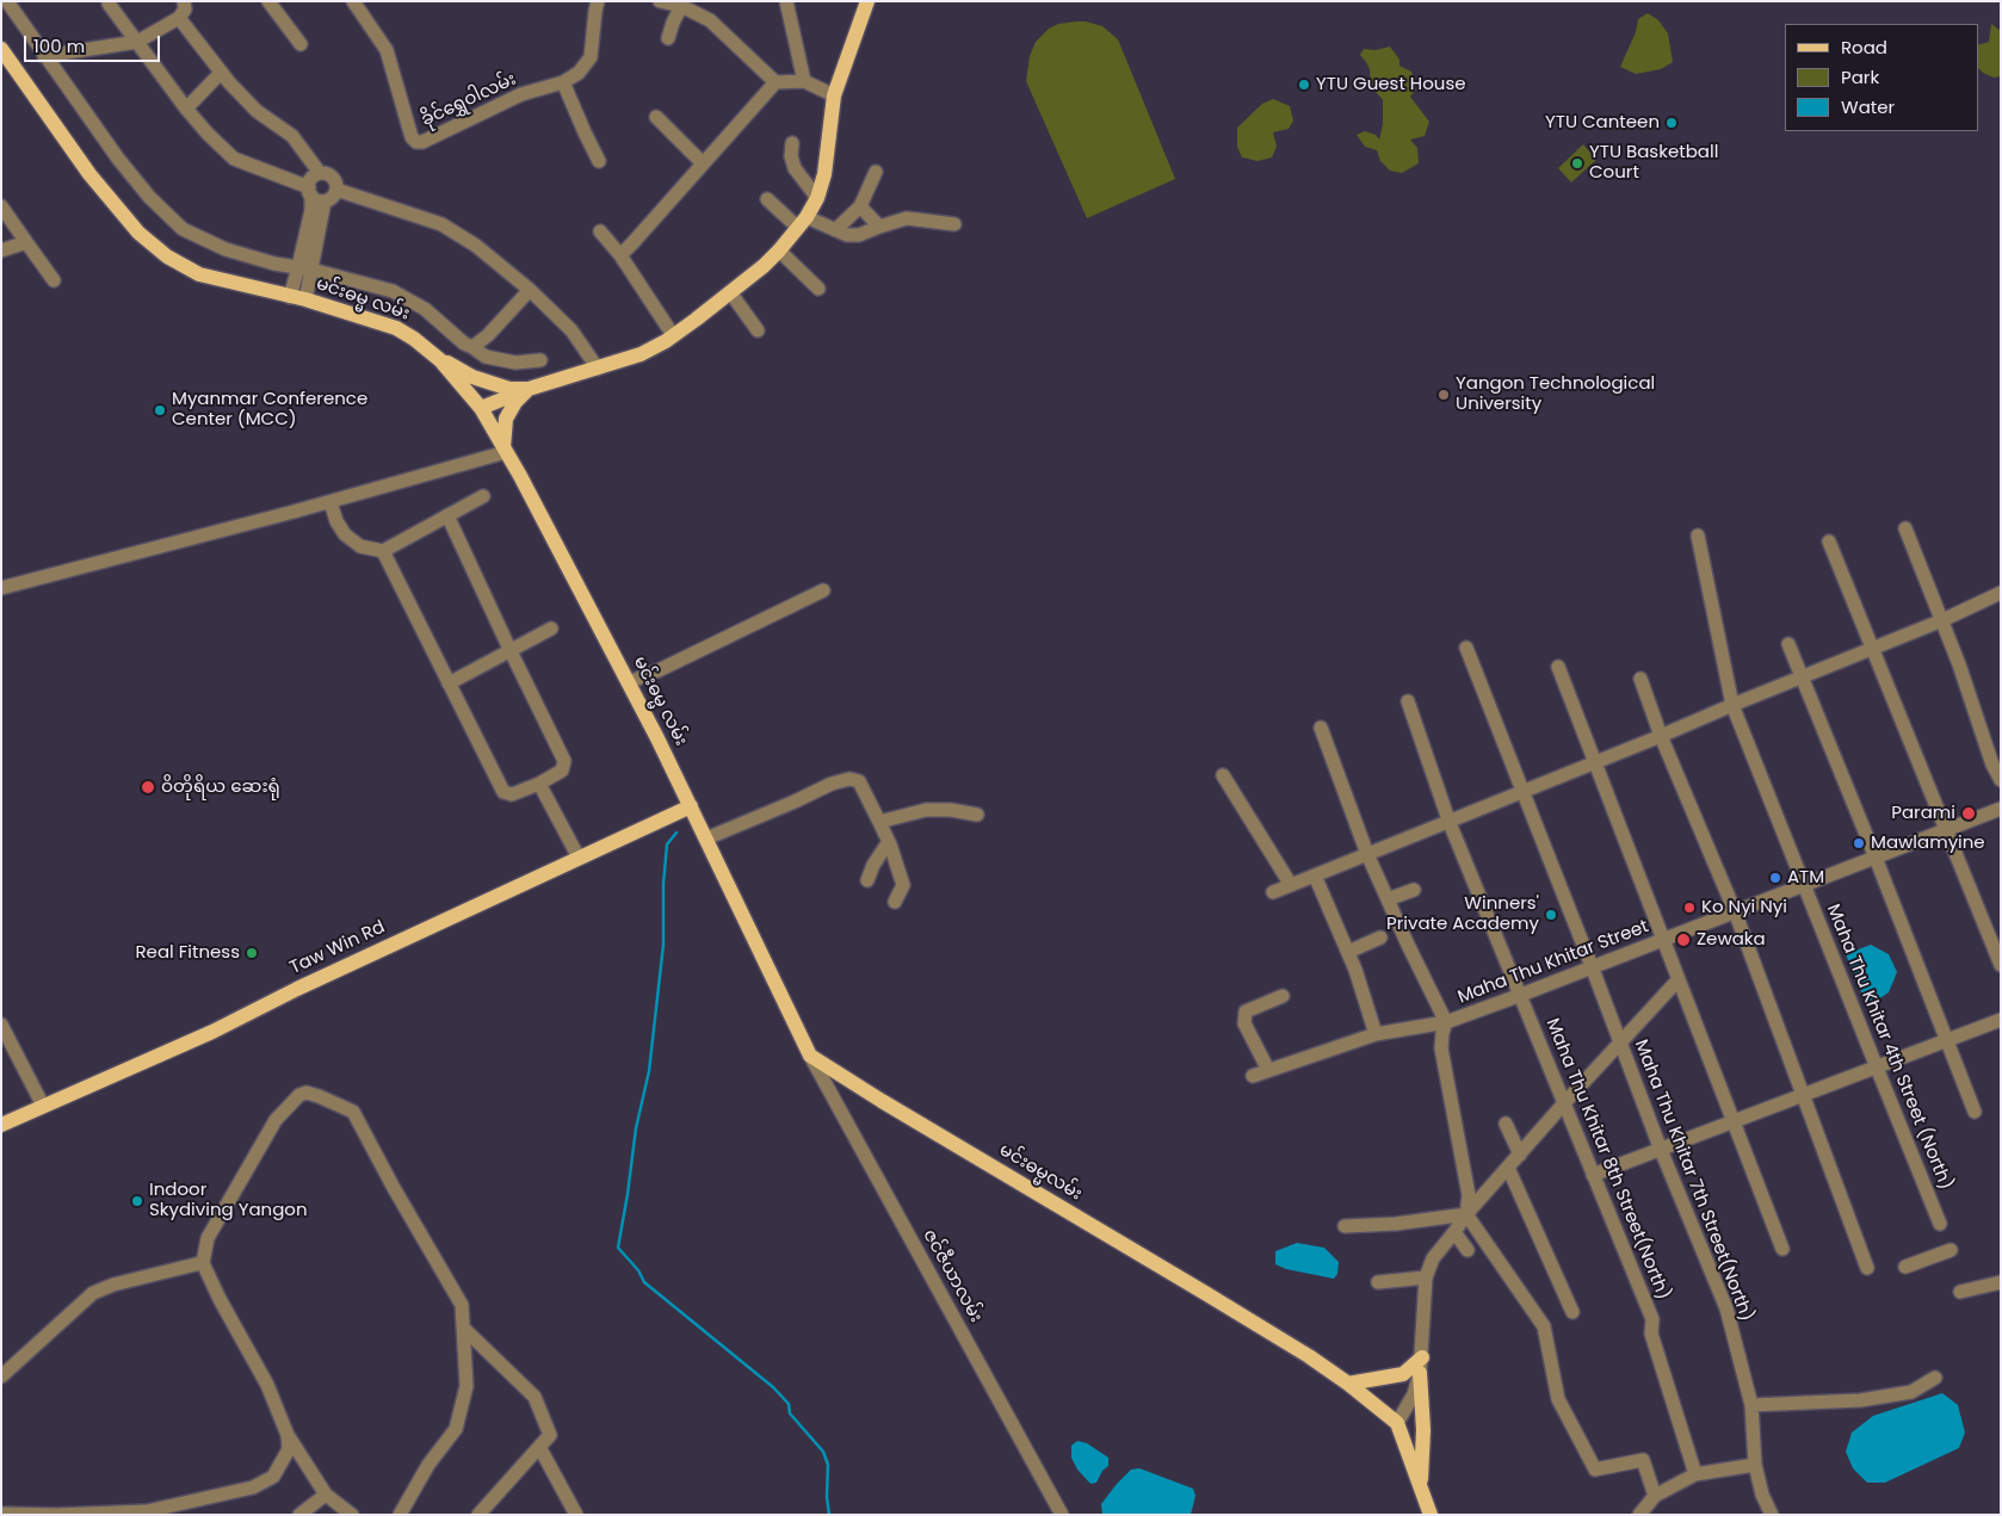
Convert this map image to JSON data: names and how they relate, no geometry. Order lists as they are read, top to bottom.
{
  "streets": {
    "main road": ["မင်းဓမ္မ လမ်း", "Taw Win Rd", "မင်းဓမ္မလမ်း"],
    "street": [
      "ခိုင်ရွှေဝါလမ်း",
      "Maha Thu Khitar Street",
      "Maha Thu Khitar 4th Street (North)",
      "Maha Thu Khitar 8th Street(North)",
      "Maha Thu Khitar 7th Street(North)",
      "ဇင်ဇီယာလမ်း"
    ]
  },
  "crossings": [
    ["မင်းဓမ္မ လမ်း", "Taw Win Rd"],
    ["Maha Thu Khitar Street", "Maha Thu Khitar 4th Street (North)"],
    ["Maha Thu Khitar Street", "Maha Thu Khitar 8th Street(North)"],
    ["Maha Thu Khitar Street", "Maha Thu Khitar 7th Street(North)"],
    ["မင်းဓမ္မလမ်း", "ဇင်ဇီယာလမ်း"]
  ],
  "places": [
    "YTU Guest House",
    "YTU Canteen",
    "YTU Basketball Court",
    "Yangon Technological University",
    "Myanmar Conference Center (MCC)",
    "ဝိတိုရိယ ဆေးရုံ",
    "Parami",
    "Mawlamyine",
    "ATM",
    "Ko Nyi Nyi",
    "Winners' Private Academy",
    "Zewaka",
    "Real Fitness",
    "Indoor Skydiving Yangon"
  ],
  "legend": ["Road", "Park", "Water"],
  "scale_bar": "100 m"
}
